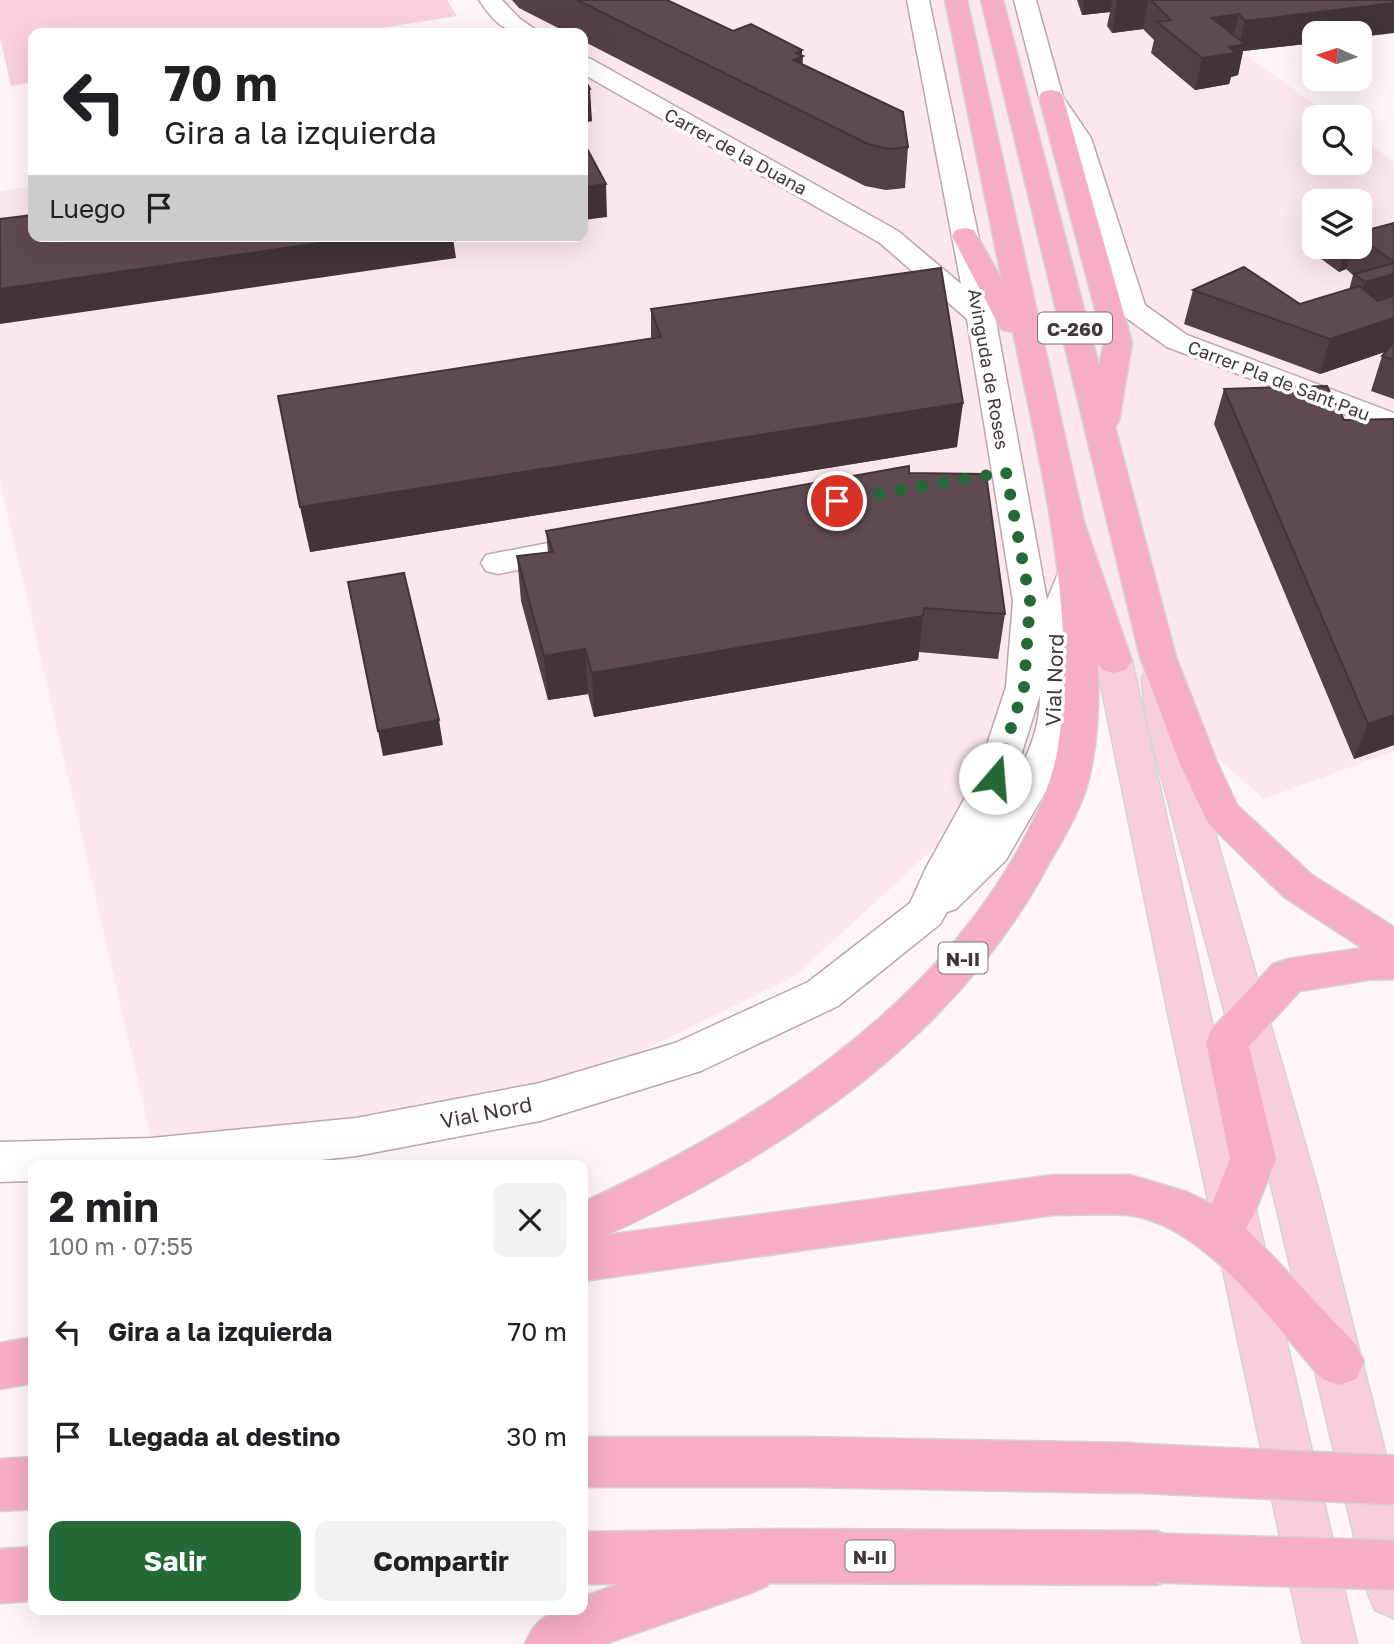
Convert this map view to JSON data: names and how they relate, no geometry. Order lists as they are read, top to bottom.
{
  "streets": {
    "highway": ["C-260", "N-II"],
    "street": [
      "Carrer de la Duana",
      "Avinguda de Roses",
      "Carrer Pla de Sant Pau",
      "Vial Nord"
    ]
  },
  "crossings": [
    ["Carrer de la Duana", "Avinguda de Roses"],
    ["C-260", "N-II"],
    ["Avinguda de Roses", "Vial Nord"],
    ["Vial Nord", "N-II"]
  ],
  "north": "left",
  "page": {
    "turn": ["70 m", "Gira a la izquierda"],
    "then": "Luego",
    "heading": ["2 min", "100 m · 07:55"],
    "list": [
      {
        "name": "Gira a la izquierda",
        "value": "70 m"
      },
      {
        "name": "Llegada al destino",
        "value": "30 m"
      }
    ],
    "buttons": ["Salir", "Compartir"]
  }
}
